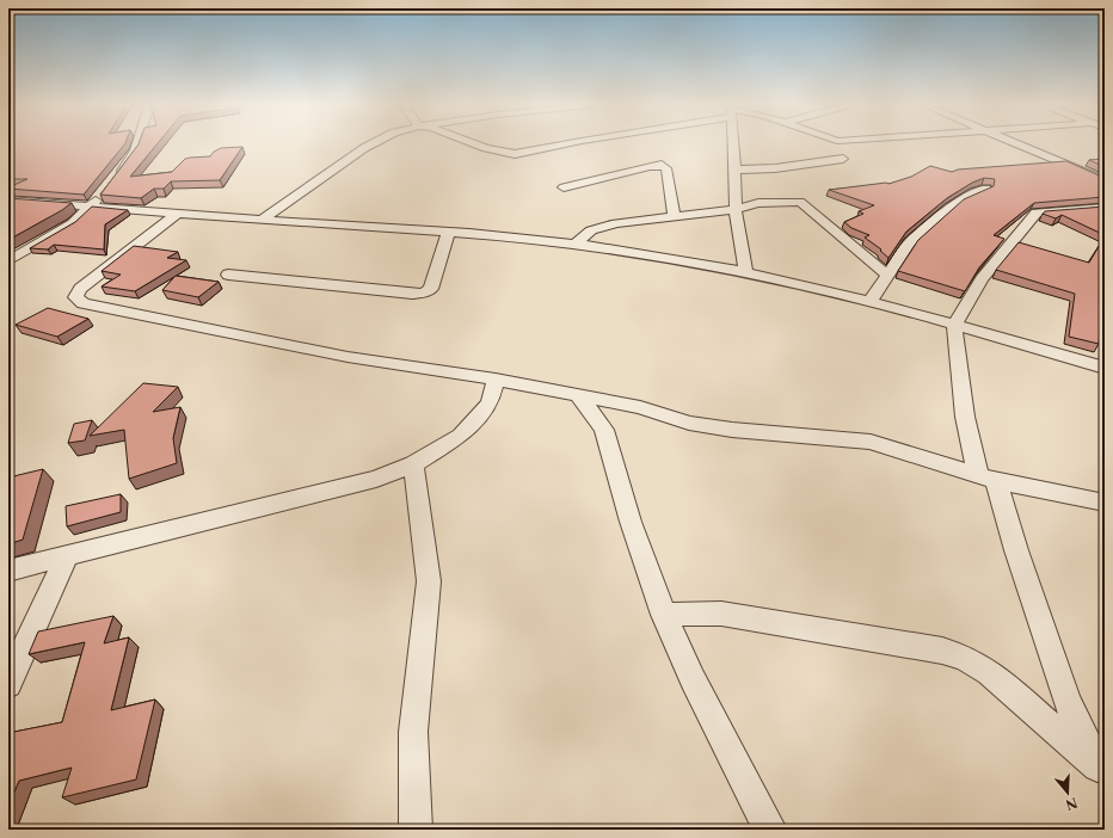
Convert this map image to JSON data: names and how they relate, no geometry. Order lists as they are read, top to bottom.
{
  "north": "bottom"
}
